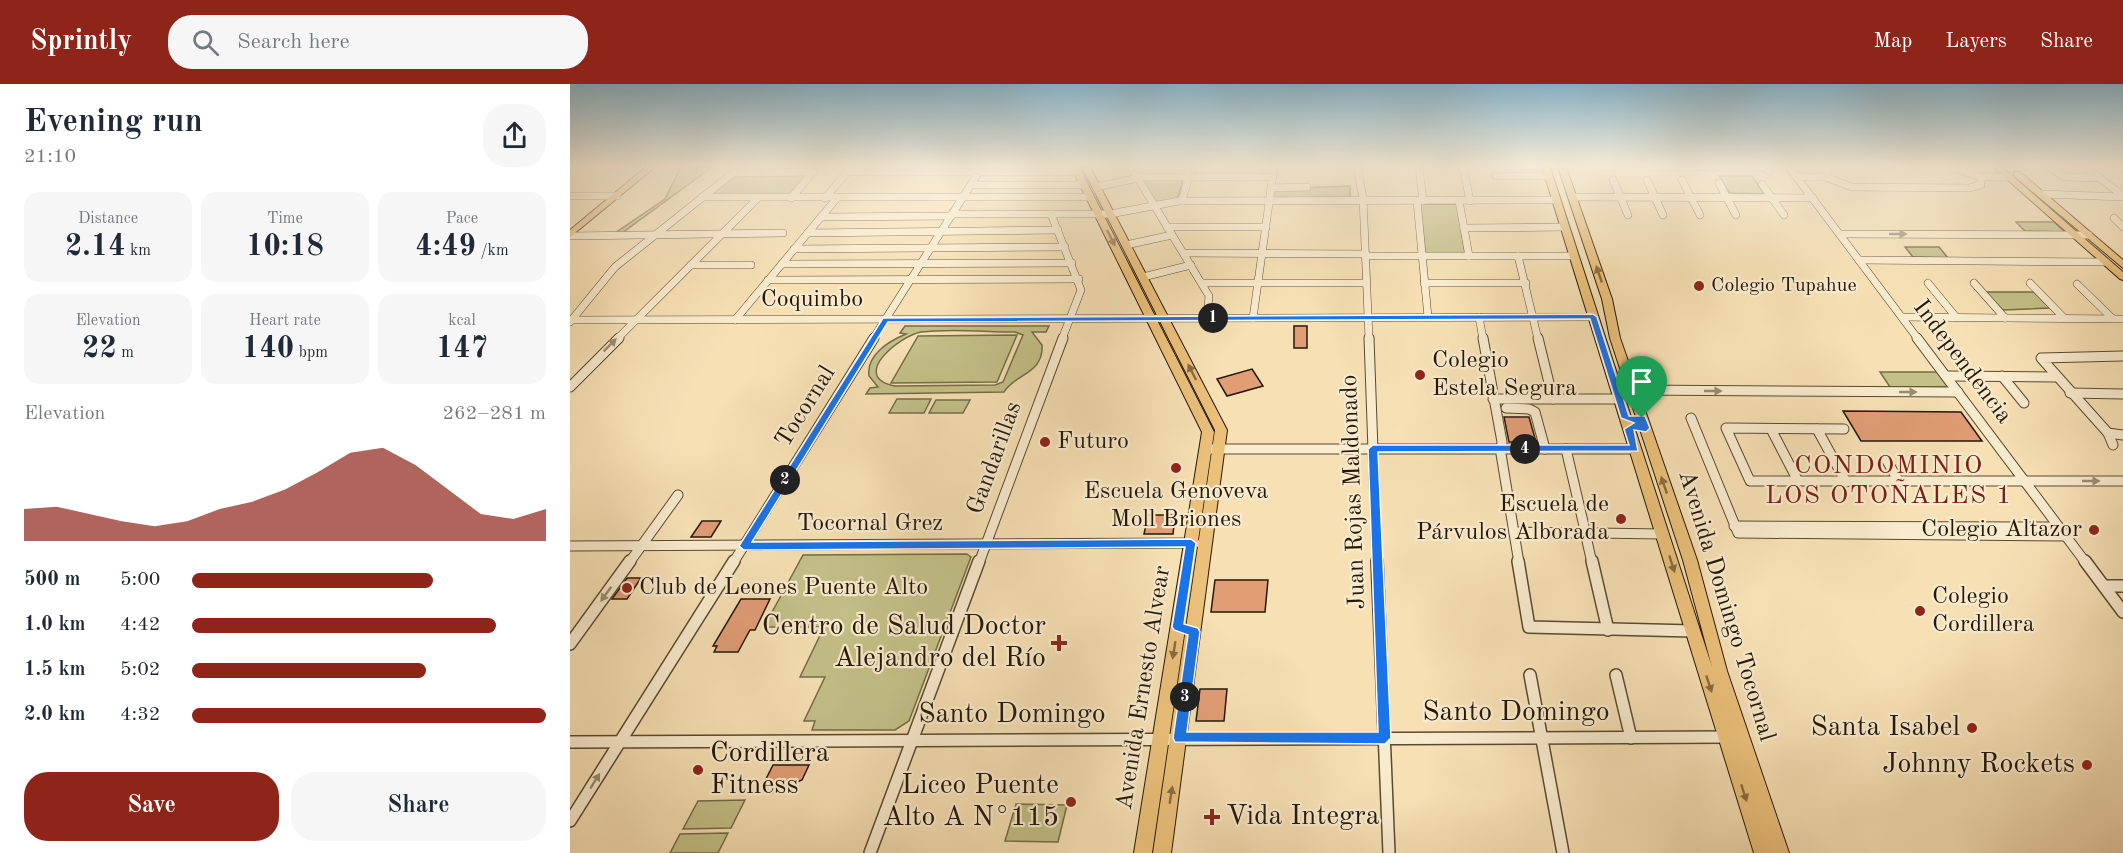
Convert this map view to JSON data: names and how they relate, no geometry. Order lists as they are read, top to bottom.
{
  "streets": {
    "main road": ["Avenida Domingo Tocornal", "Avenida Ernesto Alvear"],
    "street": [
      "Coquimbo",
      "Independencia",
      "Tocornal",
      "Gandarillas",
      "Juan Rojas Maldonado",
      "Tocornal Grez",
      "Santo Domingo"
    ]
  },
  "crossings": [
    ["Coquimbo", "Tocornal"],
    ["Coquimbo", "Gandarillas"],
    ["Coquimbo", "Juan Rojas Maldonado"],
    ["Coquimbo", "Avenida Domingo Tocornal"],
    ["Coquimbo", "Avenida Ernesto Alvear"],
    ["Tocornal", "Tocornal Grez"],
    ["Tocornal", "Santo Domingo"],
    ["Gandarillas", "Tocornal Grez"],
    ["Gandarillas", "Santo Domingo"],
    ["Juan Rojas Maldonado", "Santo Domingo"],
    ["Tocornal Grez", "Avenida Ernesto Alvear"],
    ["Avenida Domingo Tocornal", "Santo Domingo"],
    ["Avenida Ernesto Alvear", "Santo Domingo"]
  ],
  "districts": ["CONDOMINIO LOS OTOÑALES 1"],
  "places": {
    "other": [
      "Colegio Tupahue",
      "Colegio Estela Segura",
      "Futuro",
      "Escuela Genoveva Moll Briones",
      "Escuela de Párvulos Alborada",
      "Colegio Altazor",
      "Club de Leones Puente Alto",
      "Colegio Cordillera",
      "Santa Isabel",
      "Johnny Rockets",
      "Cordillera Fitness",
      "Liceo Puente Alto A N°115"
    ],
    "health": ["Centro de Salud Doctor Alejandro del Río", "Vida Integra"]
  },
  "page": {
    "header": "Sprintly",
    "search": "Search here",
    "nav": ["Map", "Layers", "Share"],
    "heading": ["Evening run", "21:10"],
    "stats": [
      ["Distance", "2.14 km"],
      ["Time", "10:18"],
      ["Pace", "4:49 /km"],
      ["Elevation", "22 m"],
      ["Heart rate", "140 bpm"],
      ["kcal", "147"]
    ],
    "pins": [
      "1",
      "4",
      "2",
      "3"
    ],
    "chart": ["Elevation", "262–281 m"],
    "list": [
      {
        "name": "500 m",
        "note": "5:00"
      },
      {
        "name": "1.0 km",
        "note": "4:42"
      },
      {
        "name": "1.5 km",
        "note": "5:02"
      },
      {
        "name": "2.0 km",
        "note": "4:32"
      }
    ],
    "buttons": ["Save", "Share"]
  }
}
